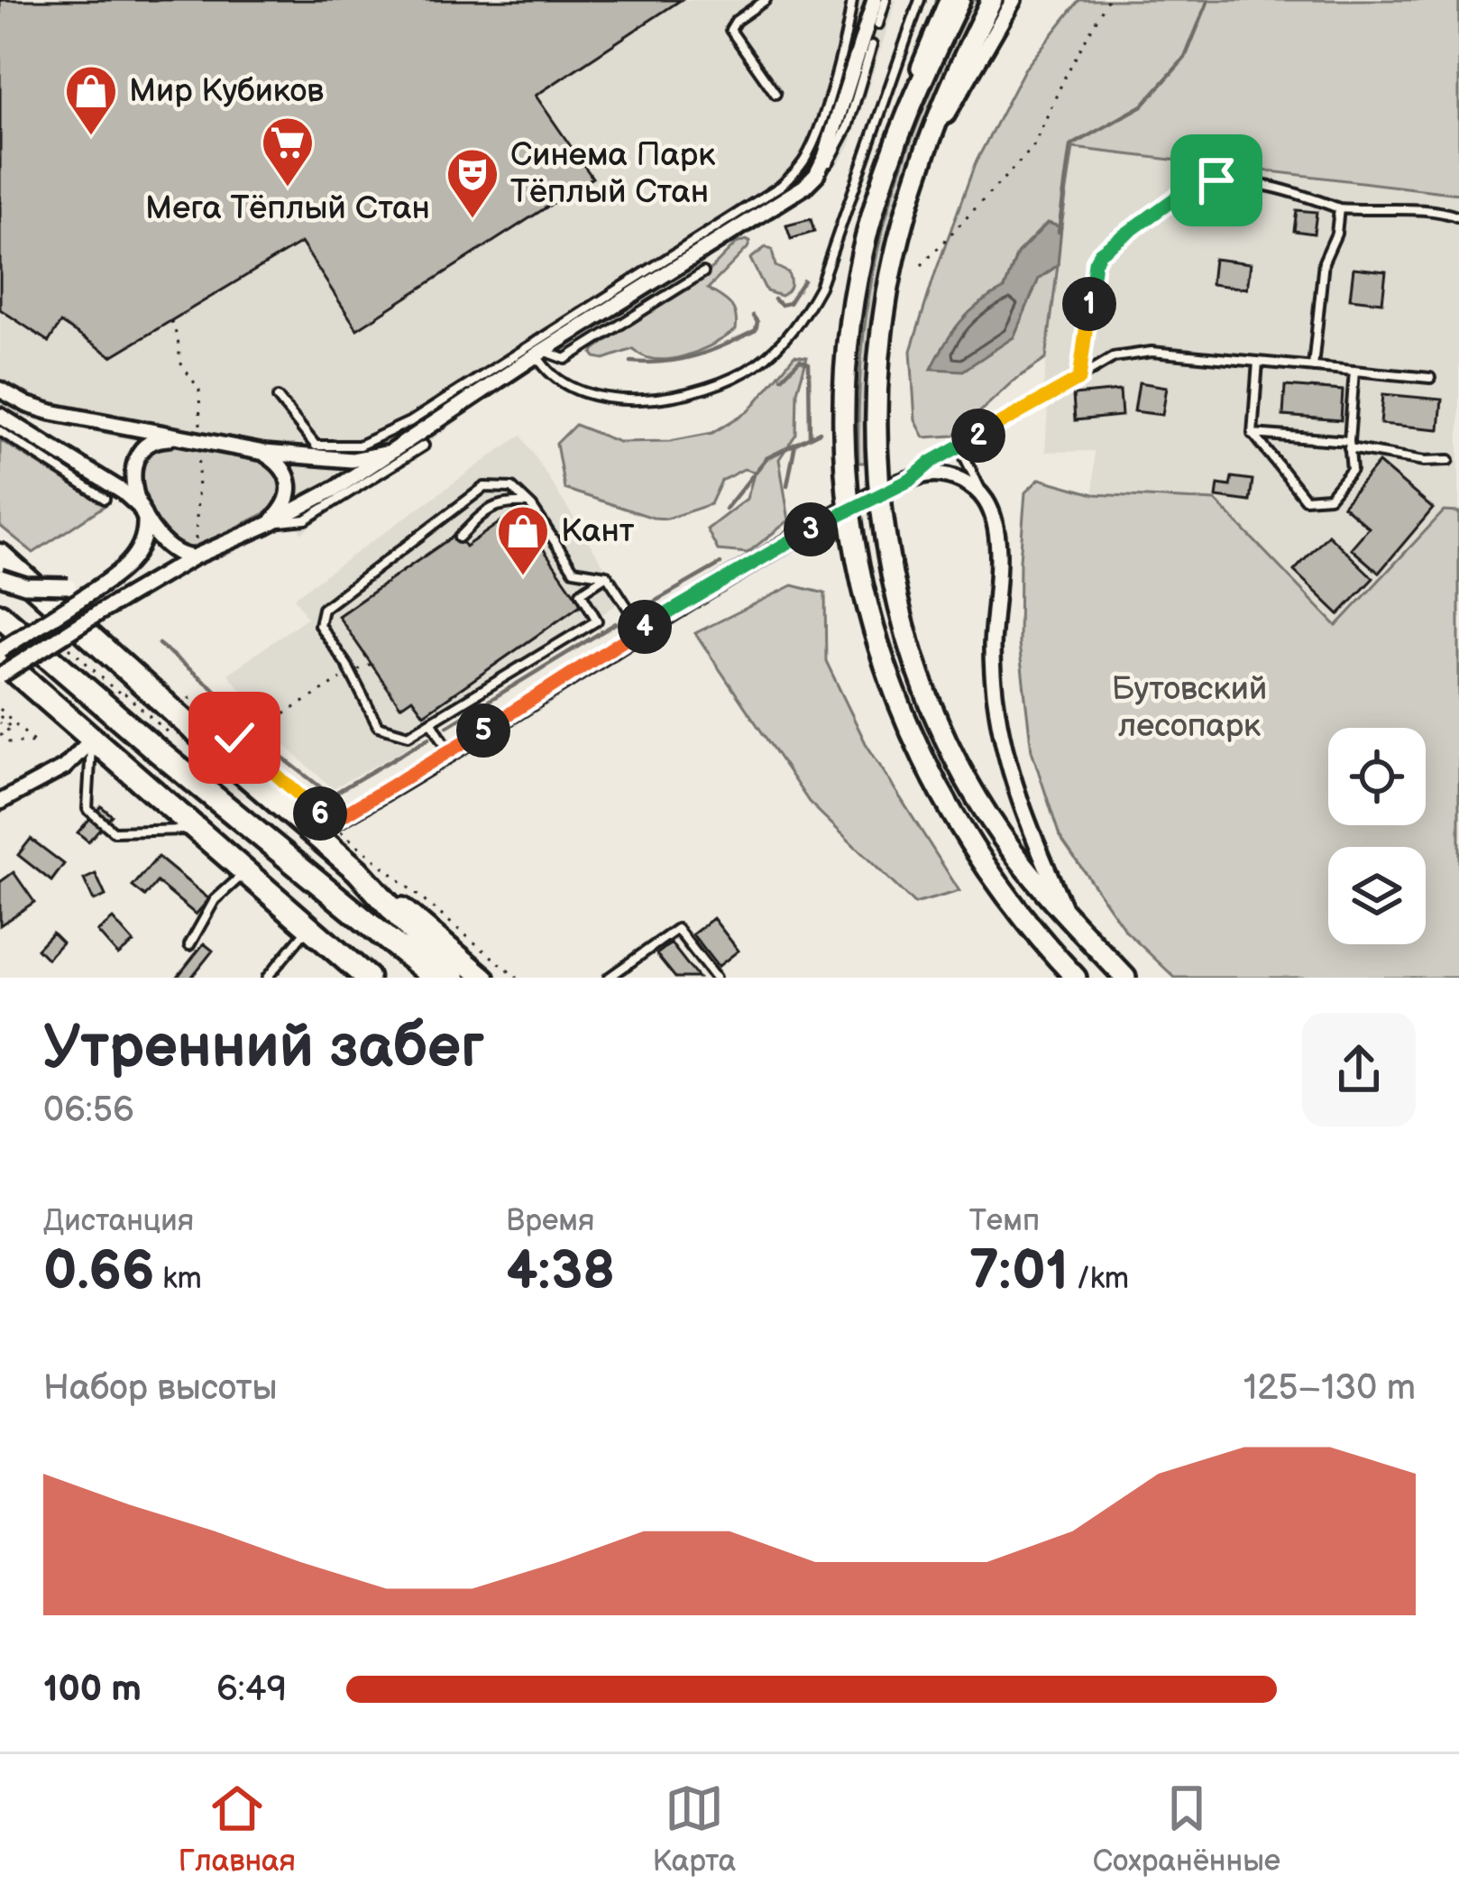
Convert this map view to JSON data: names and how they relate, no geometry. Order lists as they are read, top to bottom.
{
  "parks": ["Бутовский лесопарк"],
  "places": {
    "shop": ["Мир Кубиков", "Кант"],
    "supermarket": ["Мега Тёплый Cтан"],
    "theatre": ["Синема Парк Тёплый Стан"]
  },
  "page": {
    "pins": [
      "1",
      "2",
      "3",
      "4",
      "5",
      "6"
    ],
    "heading": ["Утренний забег", "06:56"],
    "stats": [
      ["Дистанция", "0.66 km"],
      ["Время", "4:38"],
      ["Темп", "7:01 /km"]
    ],
    "chart": ["Набор высоты", "125–130 m"],
    "list": [
      {
        "name": "100 m",
        "note": "6:49"
      }
    ],
    "tabs": ["Главная", "Карта", "Сохранённые"]
  }
}
